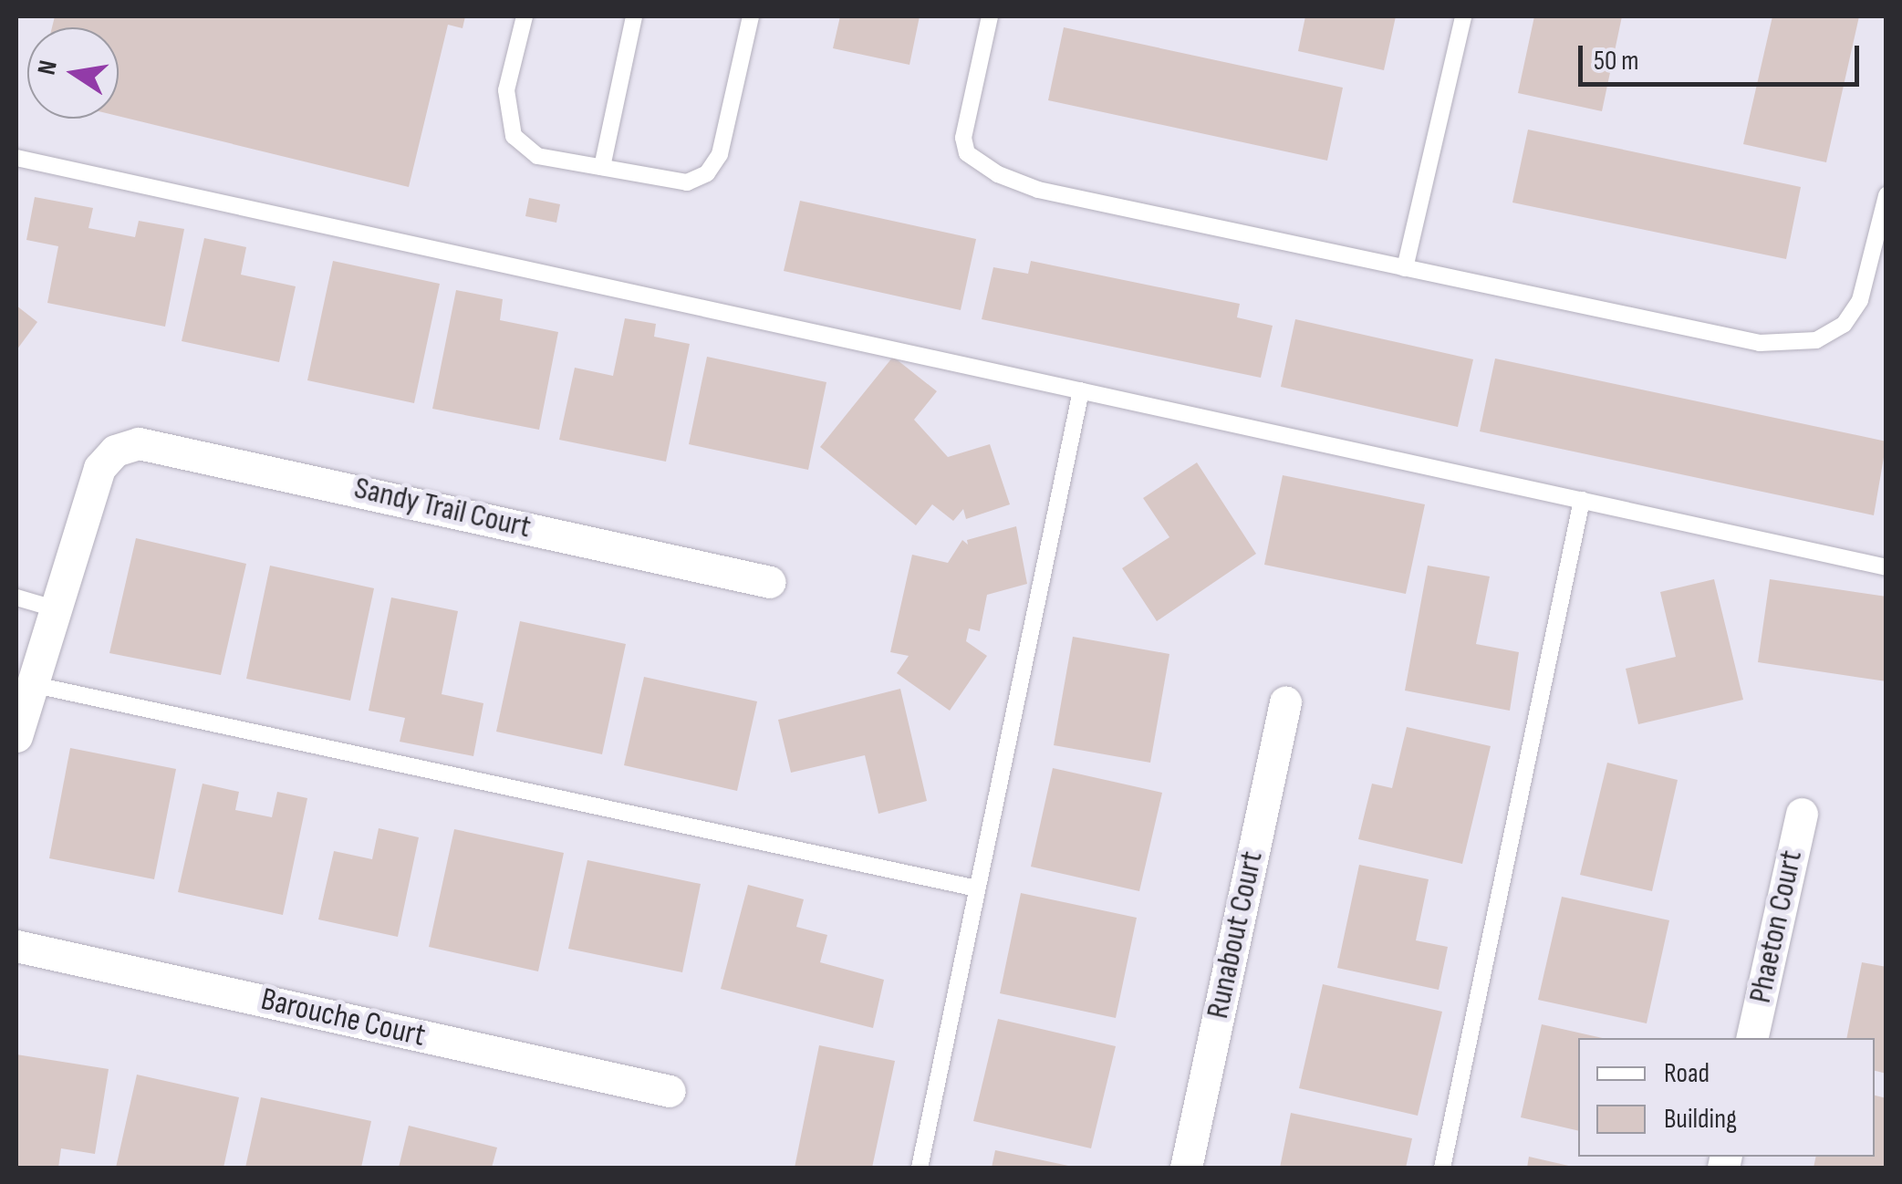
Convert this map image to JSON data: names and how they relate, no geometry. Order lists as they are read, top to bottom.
{
  "streets": {
    "street": [
      "Sandy Trail Court",
      "Phaeton Court",
      "Runabout Court",
      "Barouche Court"
    ]
  },
  "legend": ["Road", "Building"],
  "scale_bar": "50 m",
  "north": "left"
}
